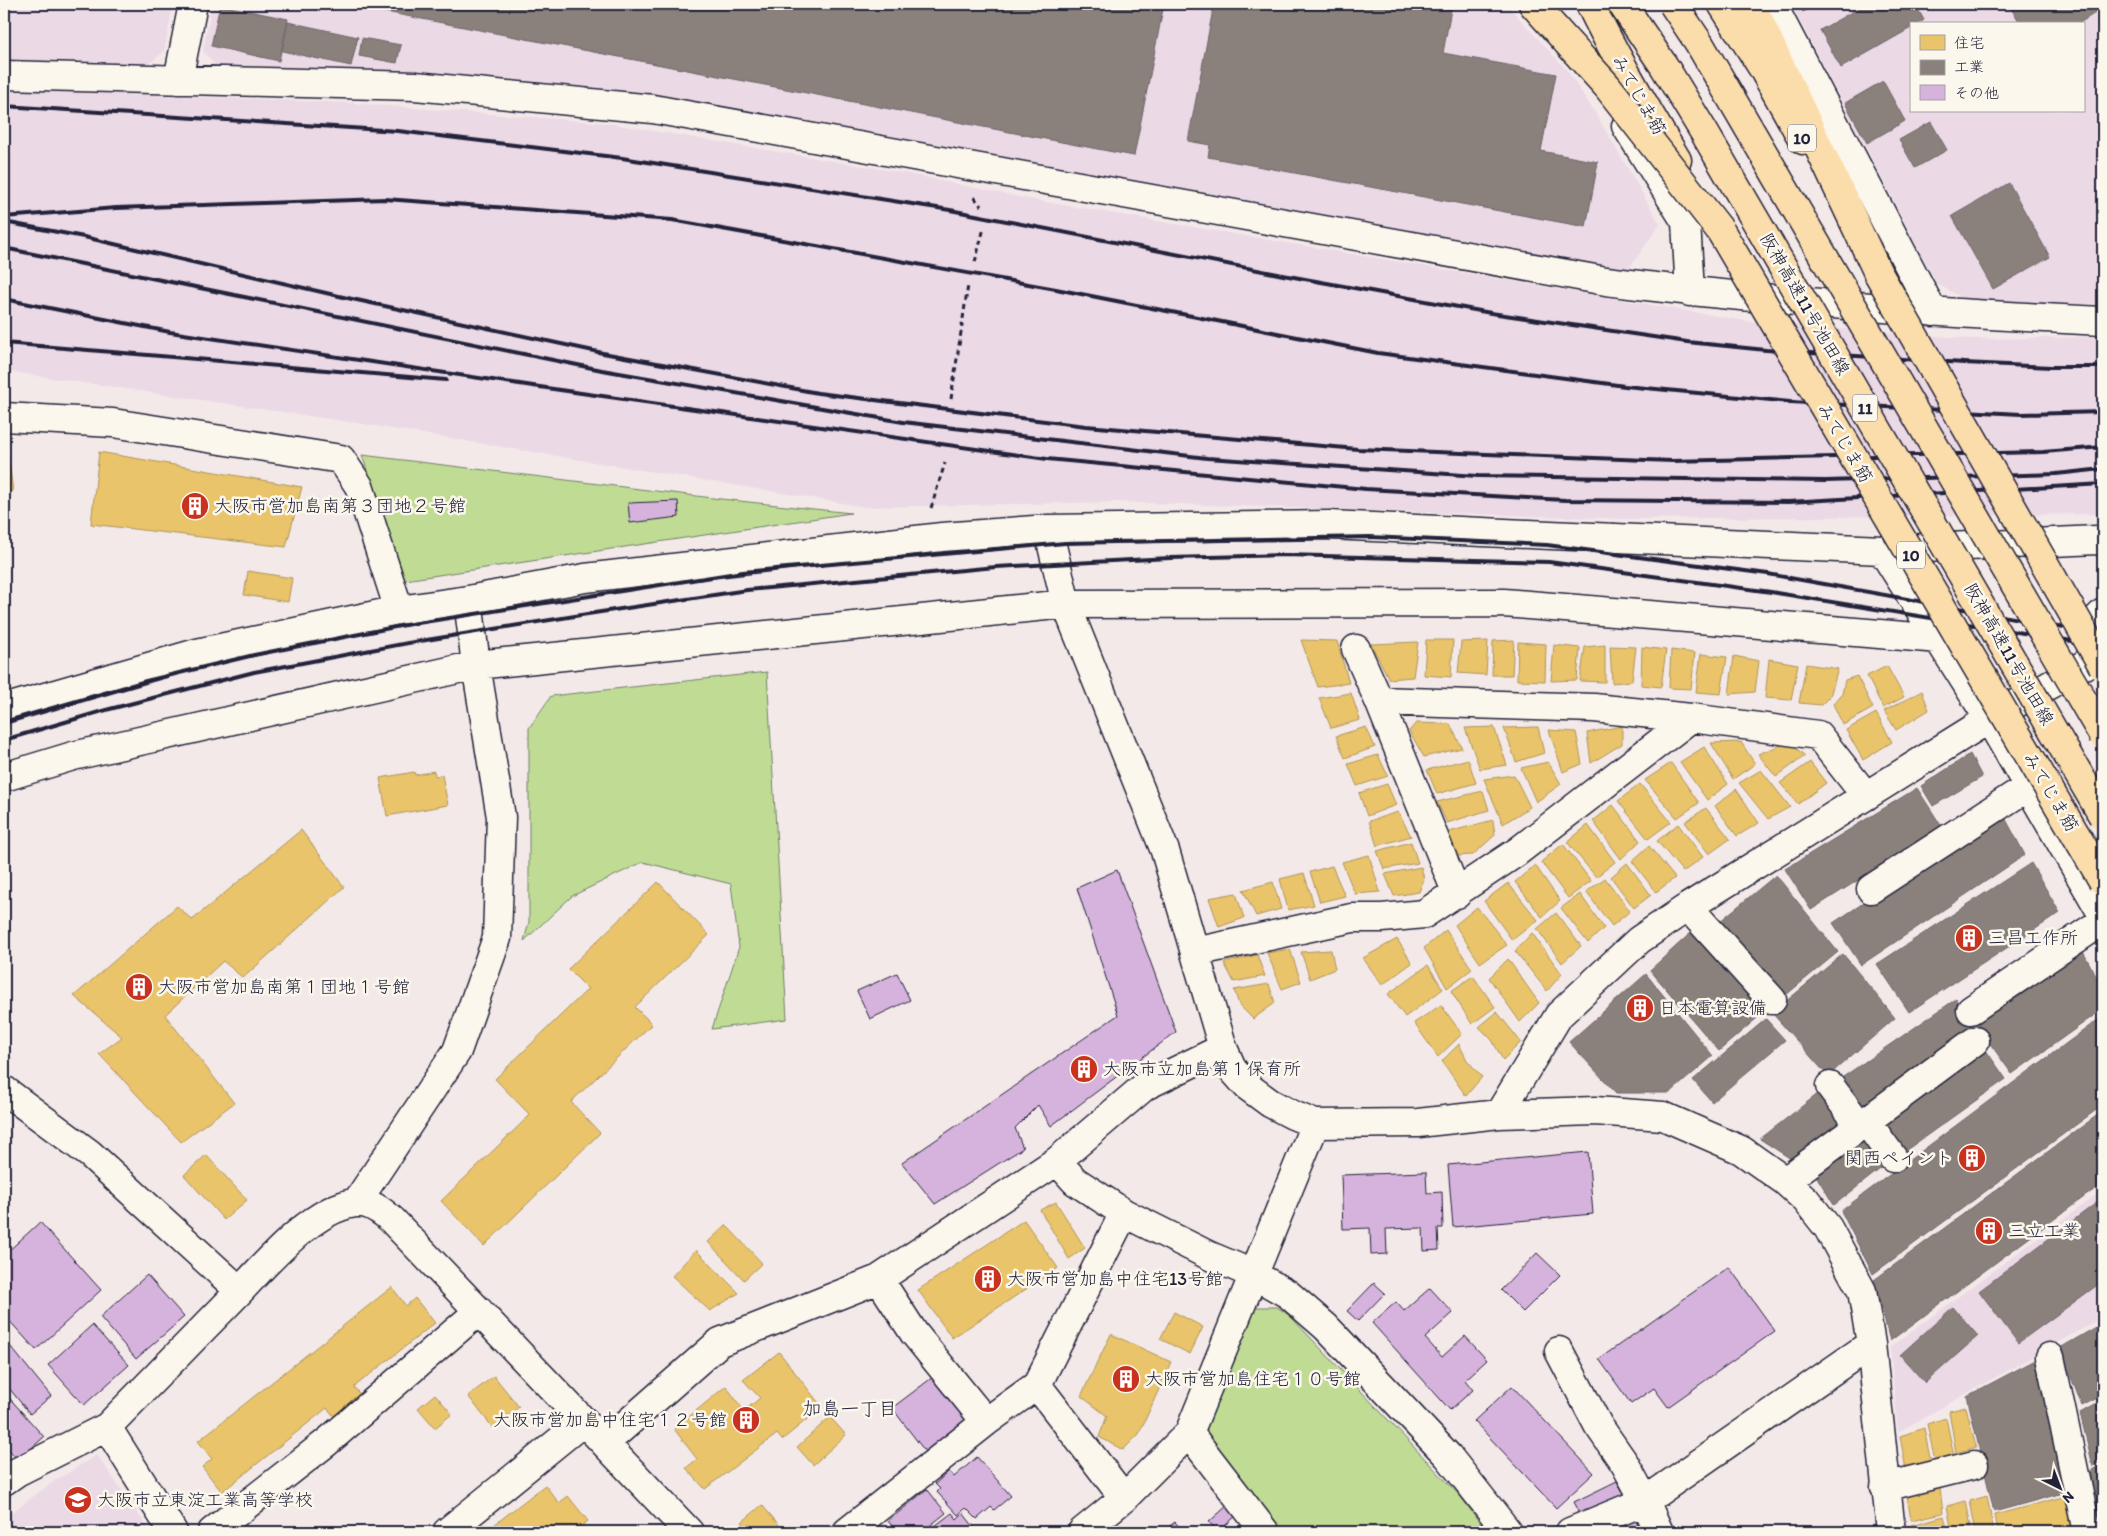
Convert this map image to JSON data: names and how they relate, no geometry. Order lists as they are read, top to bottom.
{
  "streets": {
    "main road": [
      "みてじま筋",
      "10",
      "阪神高速11号池田線",
      "11"
    ]
  },
  "districts": ["加島一丁目"],
  "places": {
    "building": [
      "大阪市営加島南第３団地２号館",
      "三昌工作所",
      "大阪市営加島南第１団地１号館",
      "日本電算設備",
      "大阪市立加島第１保育所",
      "関西ペイント",
      "三立工業",
      "大阪市営加島中住宅13号館",
      "大阪市営加島住宅１０号館",
      "大阪市営加島中住宅１２号館"
    ],
    "school or university": ["大阪市立東淀工業高等学校"]
  },
  "legend": ["住宅", "工業", "その他"],
  "north": "bottom right"
}
